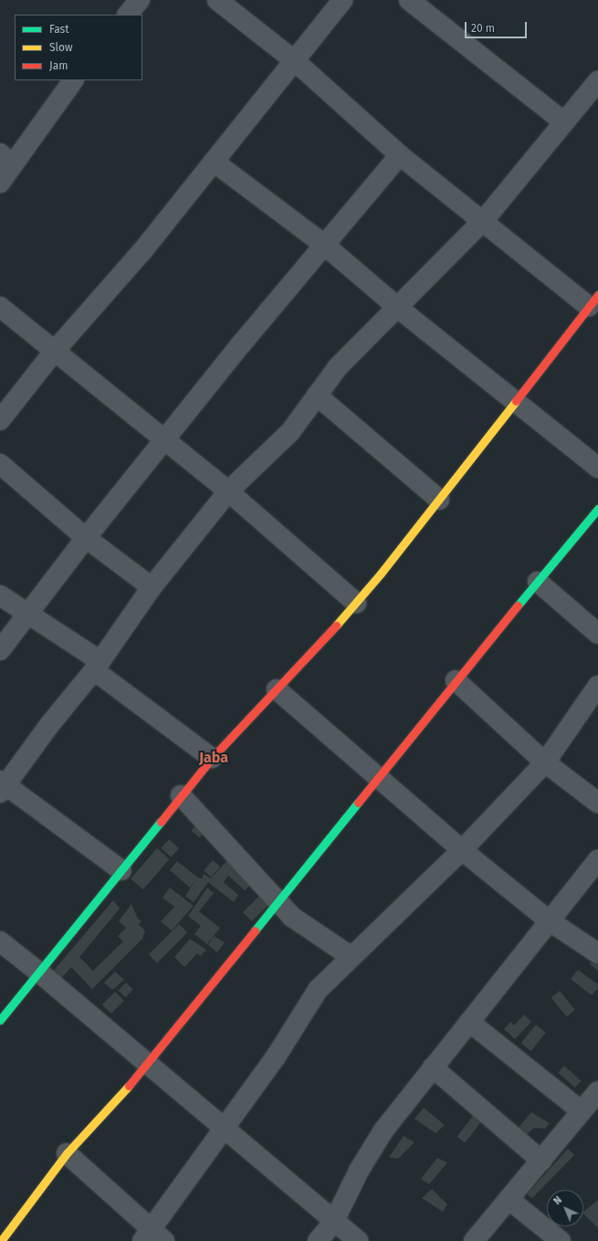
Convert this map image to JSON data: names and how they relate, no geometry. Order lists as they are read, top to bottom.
{
  "districts": ["Jaba"],
  "legend": ["Fast", "Slow", "Jam"],
  "scale_bar": "20 m",
  "north": "top left"
}
